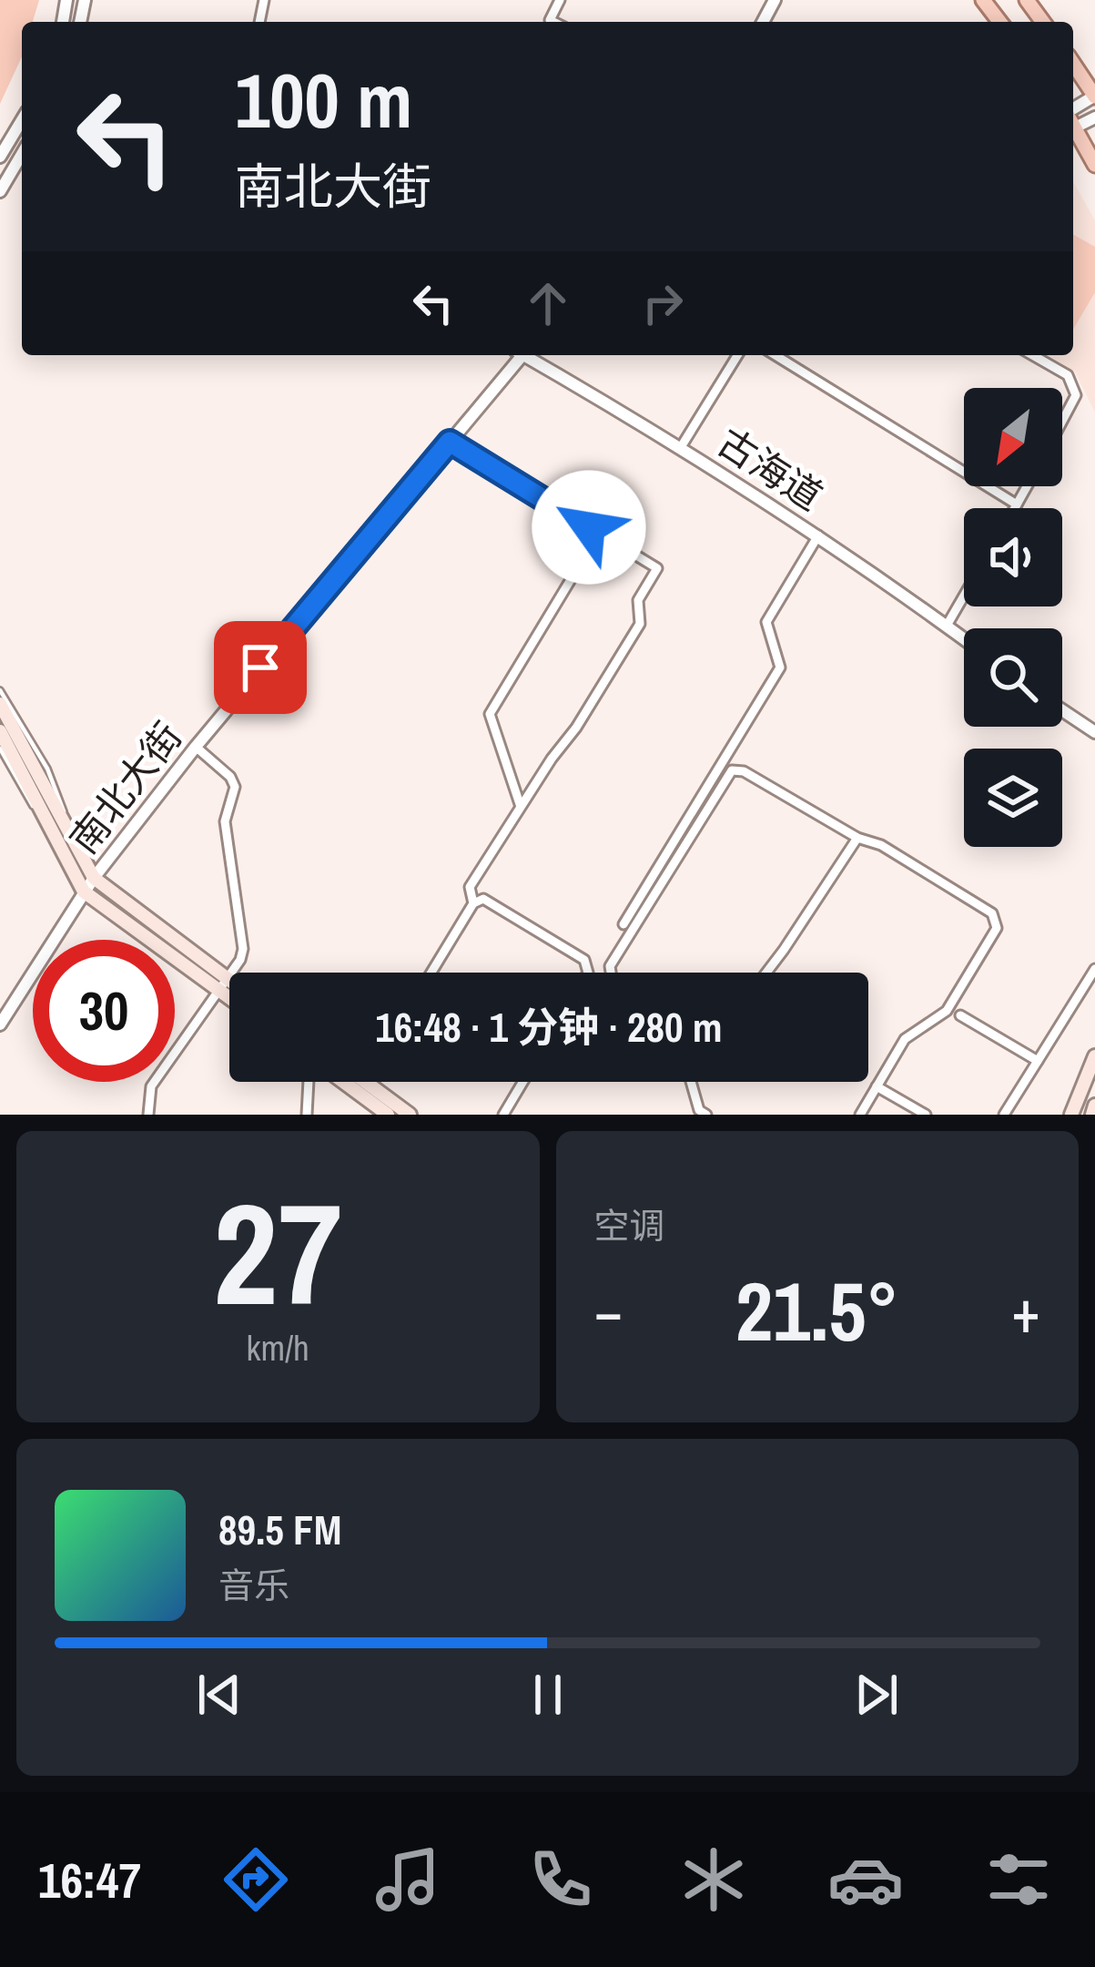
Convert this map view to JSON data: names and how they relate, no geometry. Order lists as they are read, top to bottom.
{
  "streets": {
    "street": ["古海道", "南北大街"]
  },
  "north": "bottom left",
  "page": {
    "turn": ["100 m", "南北大街"],
    "limit": "30",
    "trip": "16:48 · 1 分钟 · 280 m",
    "tile": [
      ["27", "km/h"],
      "空调"
    ],
    "heat": ["−", "21.5°", "+"],
    "song": ["89.5 FM", "音乐"],
    "tabs": "16:47"
  }
}
